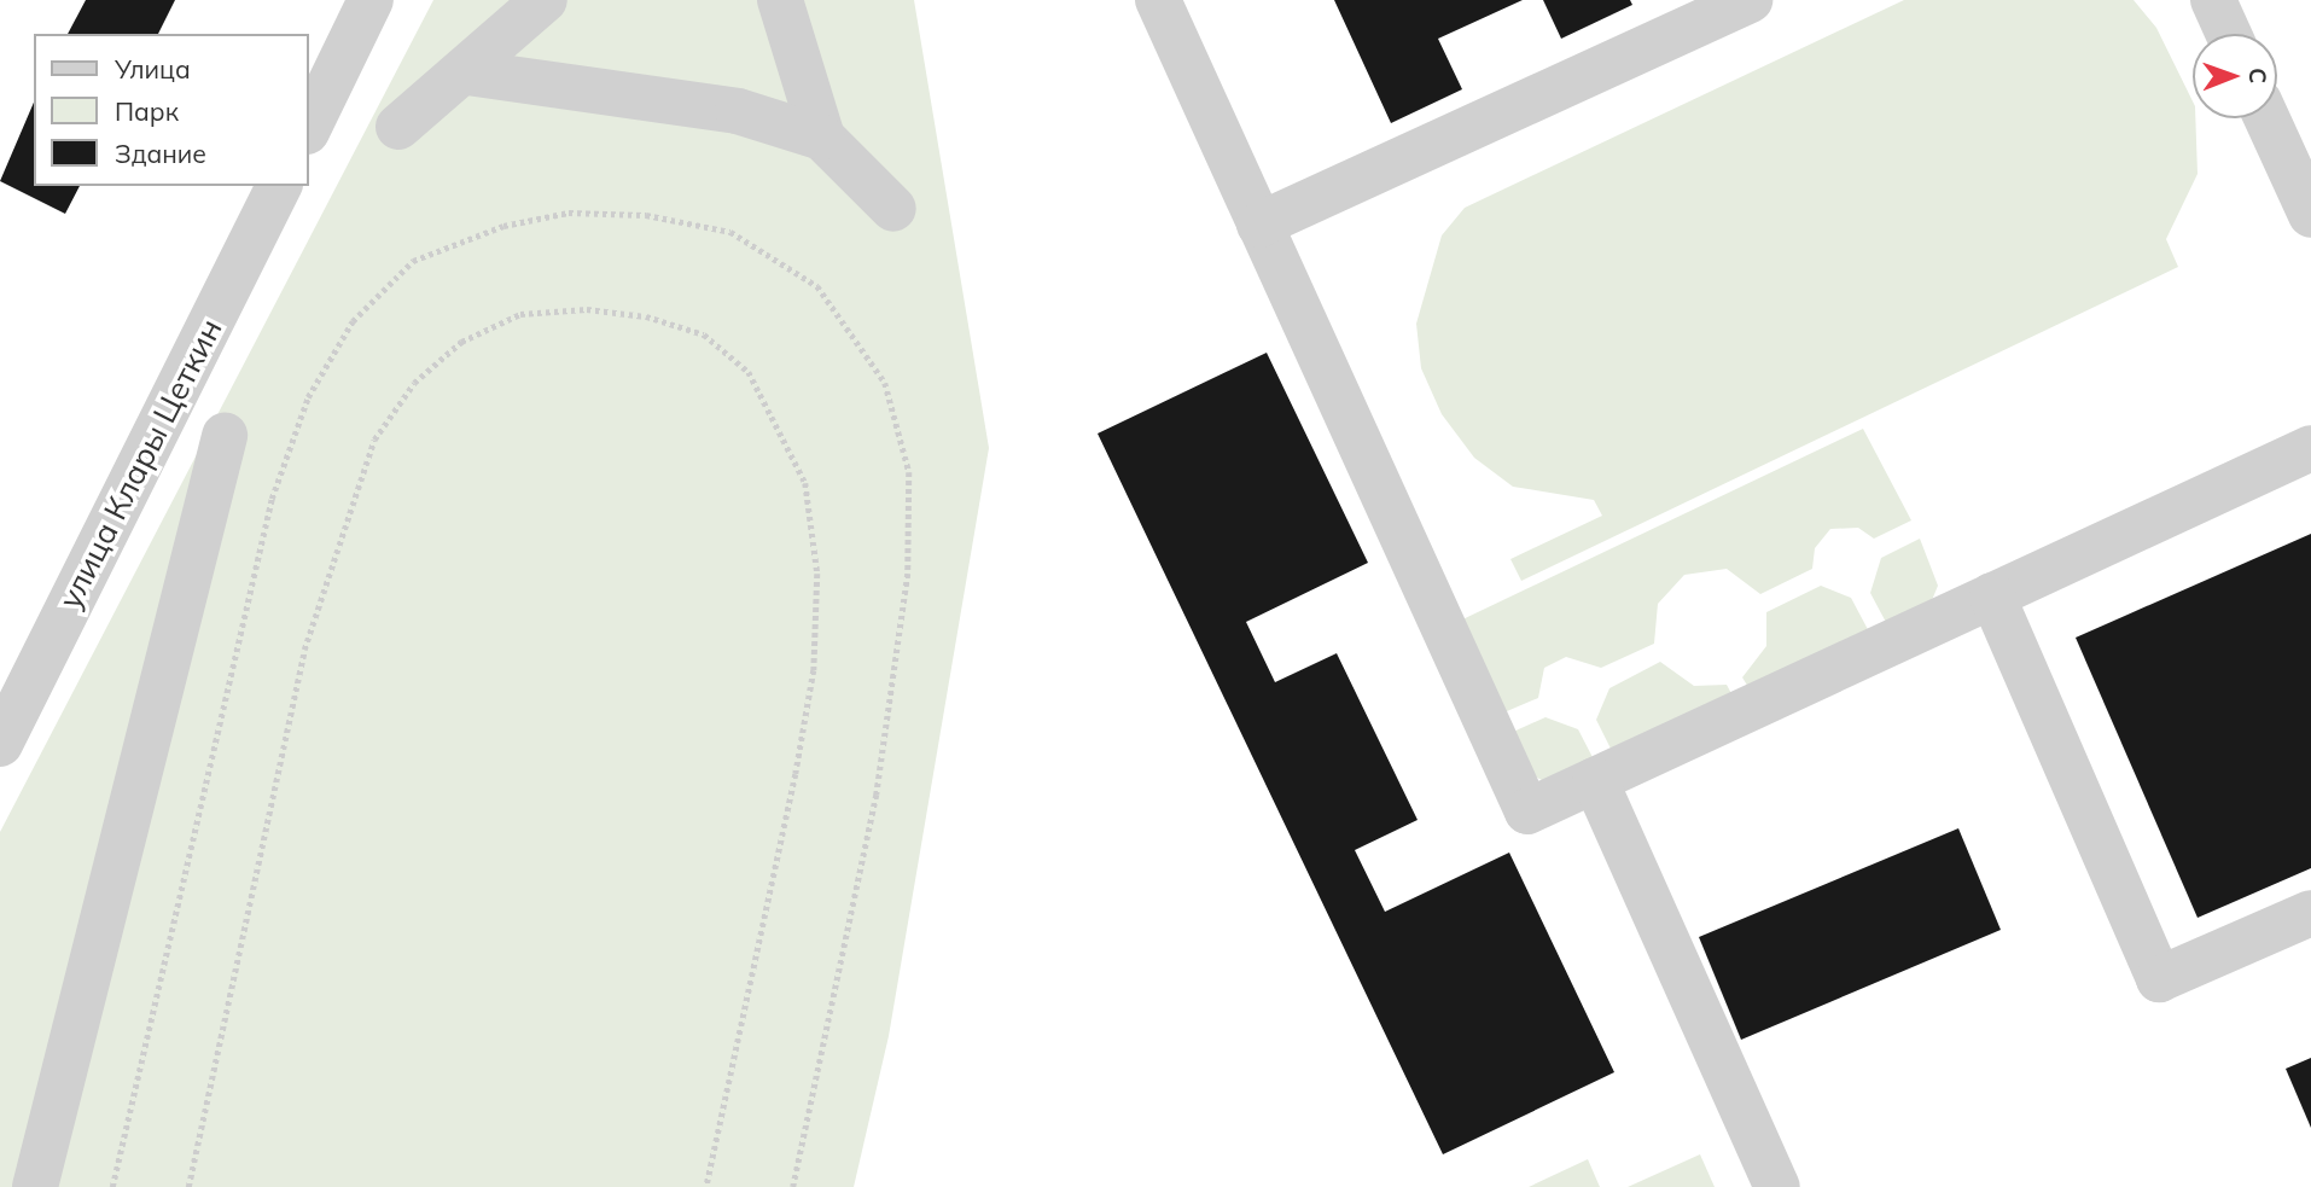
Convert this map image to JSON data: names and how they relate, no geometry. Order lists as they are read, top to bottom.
{
  "streets": {
    "street": ["улица Клары Цеткин"]
  },
  "legend": ["Улица", "Парк", "Здание"],
  "north": "right"
}
